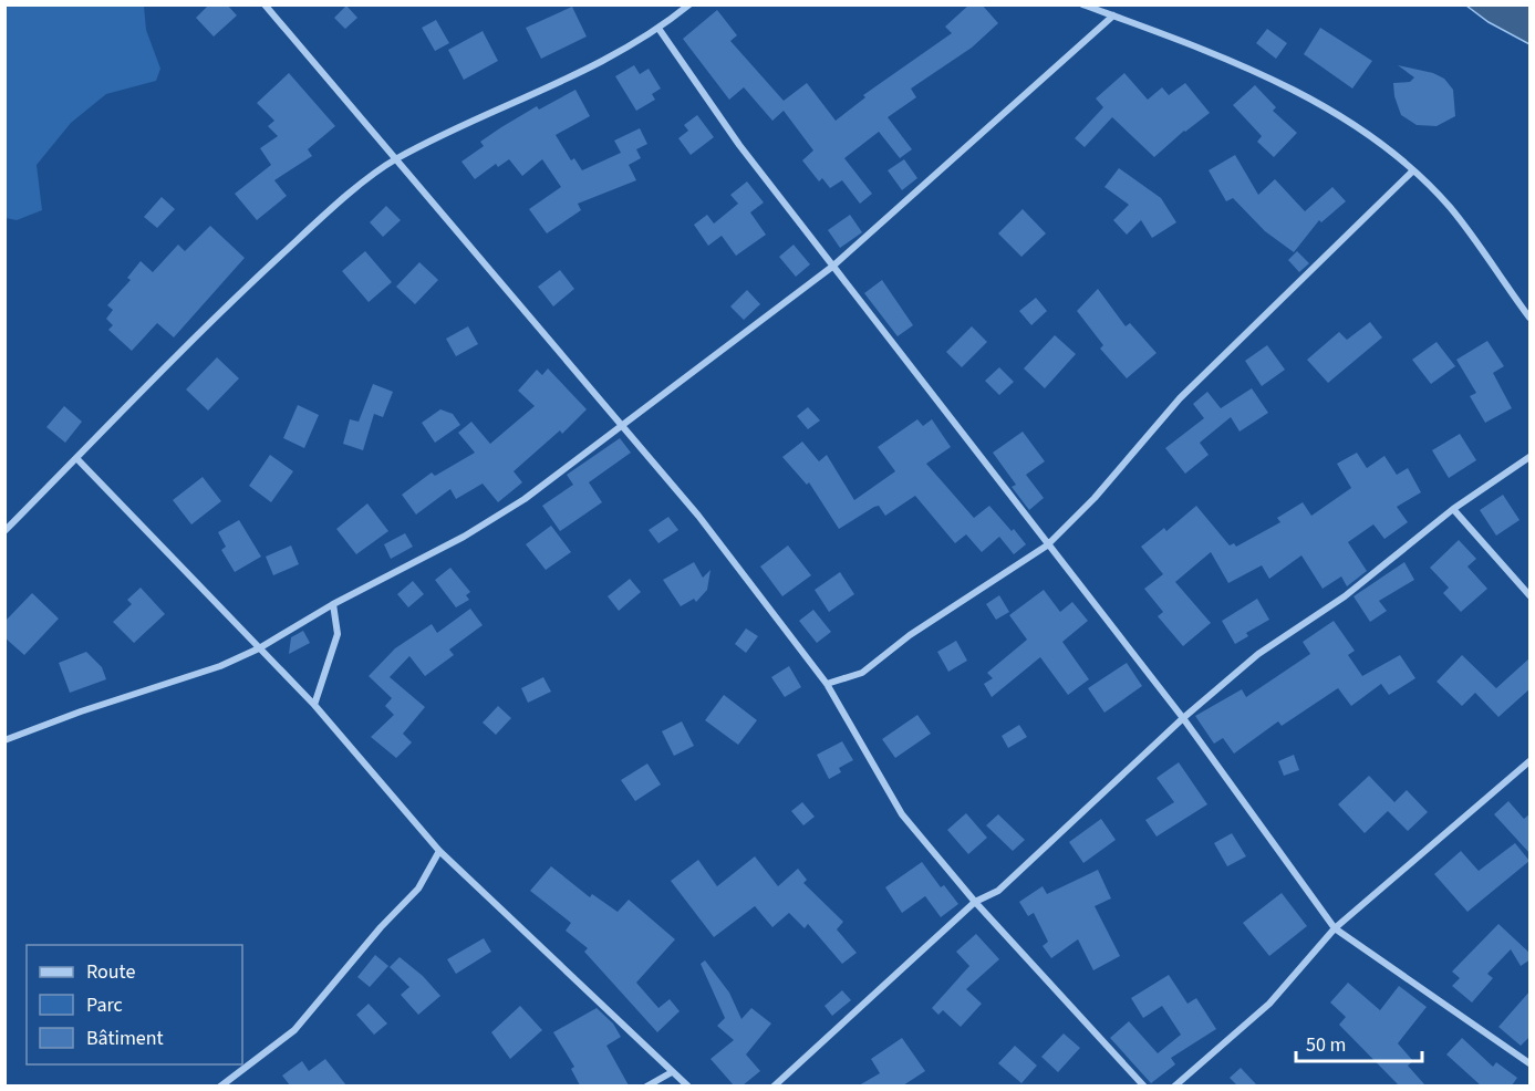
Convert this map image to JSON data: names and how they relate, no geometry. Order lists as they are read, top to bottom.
{
  "legend": ["Route", "Parc", "Bâtiment"],
  "scale_bar": "50 m"
}
